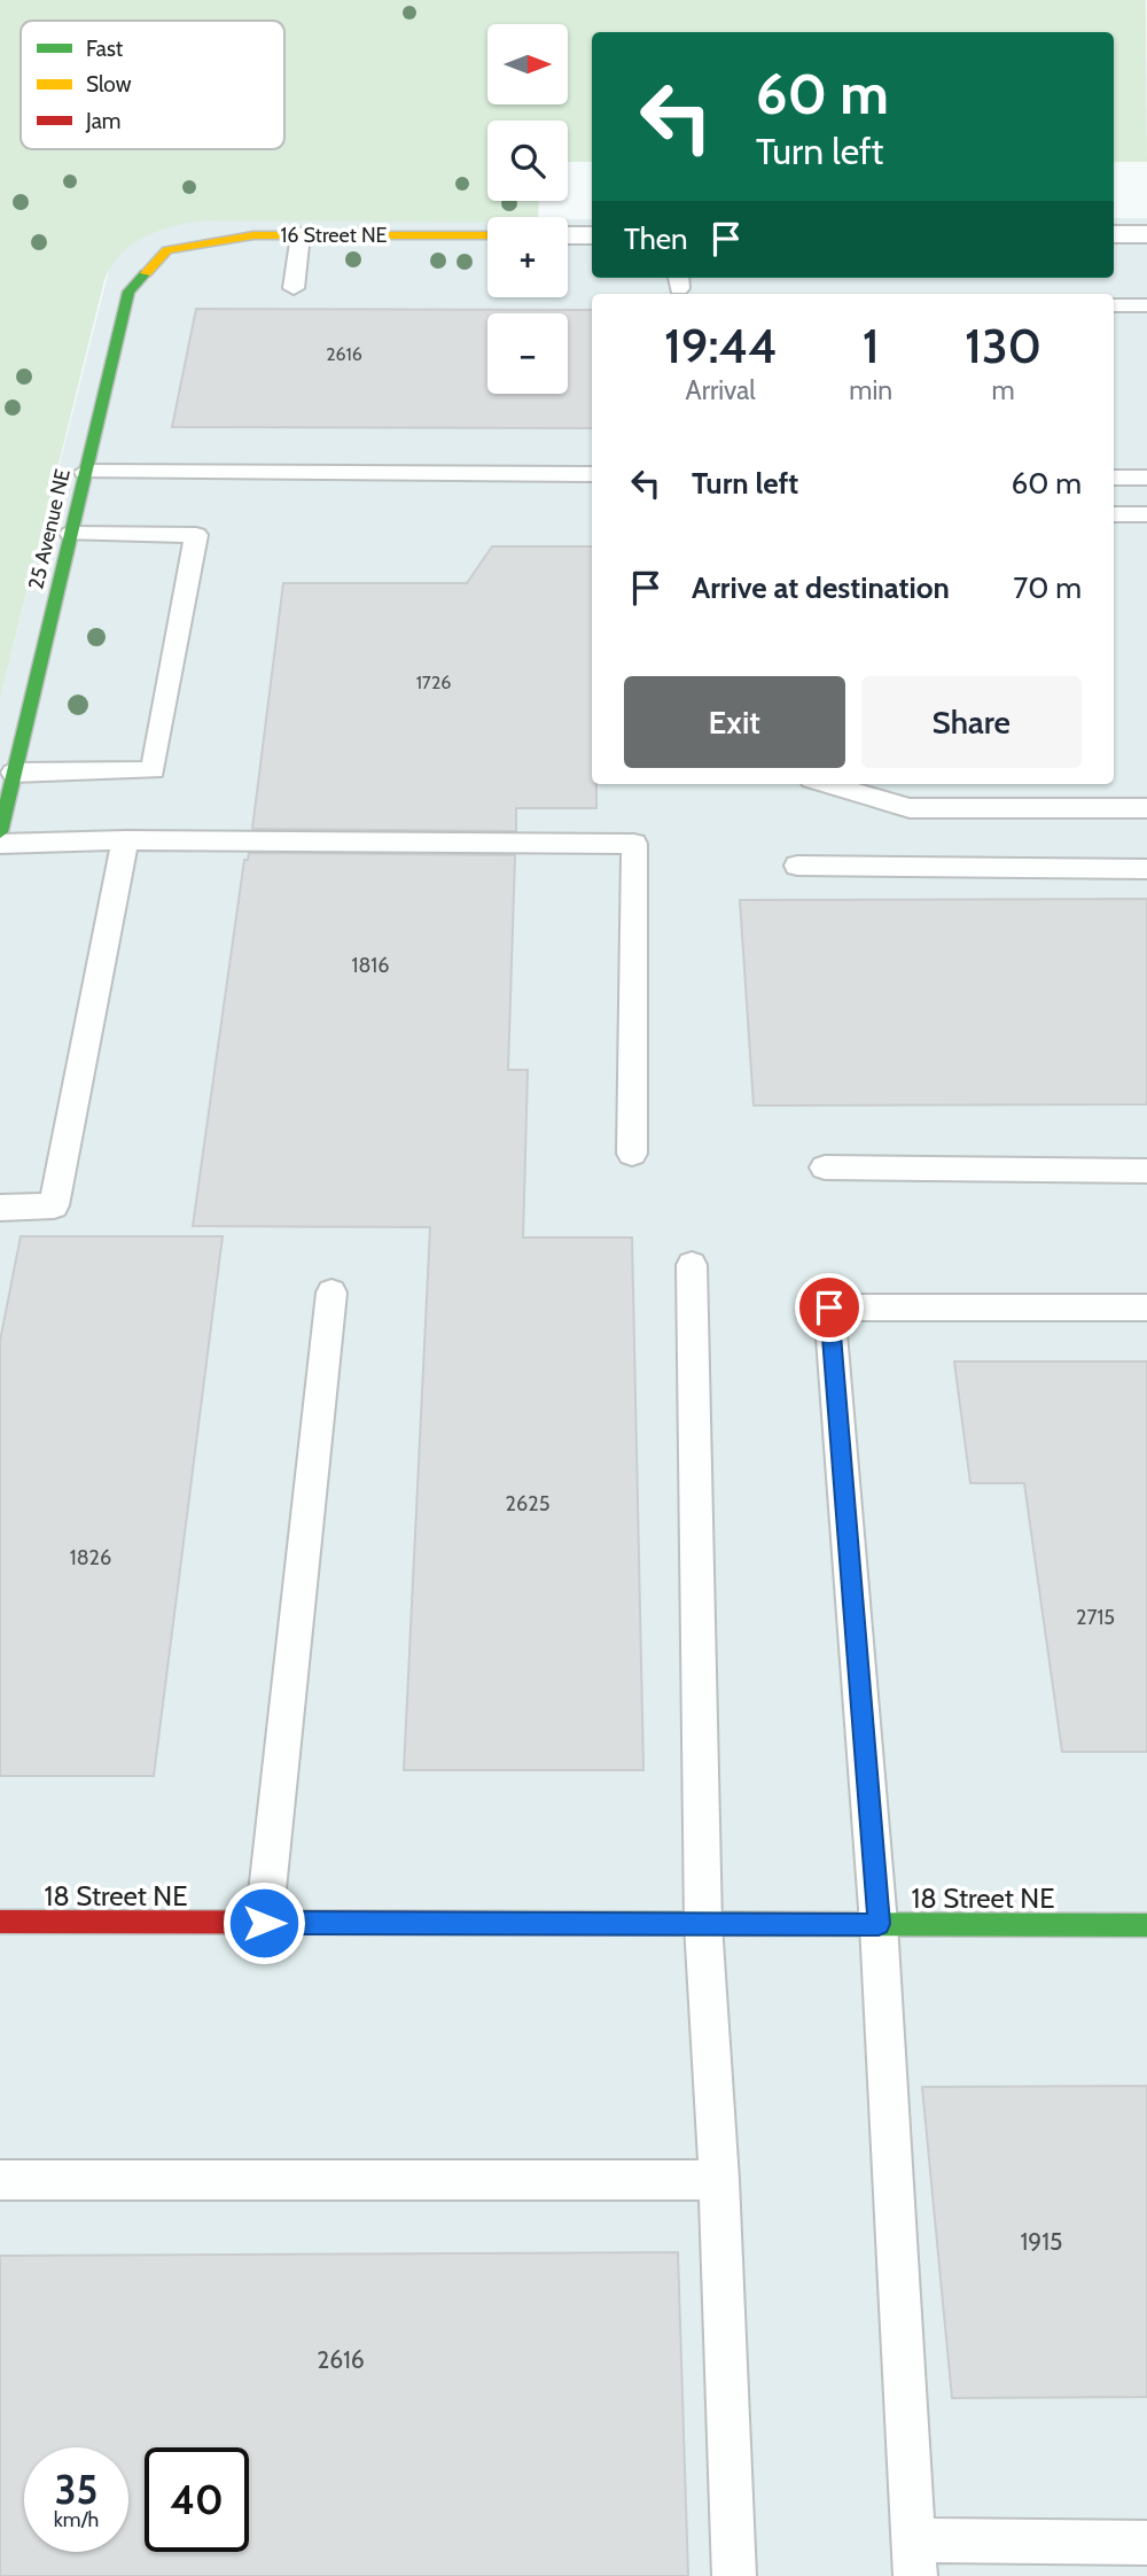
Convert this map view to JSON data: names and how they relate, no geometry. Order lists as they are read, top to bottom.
{
  "streets": {
    "street": ["16 Street NE", "25 Avenue NE", "18 Street NE"]
  },
  "crossings": [
    ["16 Street NE", "25 Avenue NE"]
  ],
  "house_numbers": [
    "2616",
    "1726",
    "1816",
    "2625",
    "1826",
    "2715",
    "1915",
    "2616"
  ],
  "legend": ["Fast", "Slow", "Jam"],
  "north": "right",
  "page": {
    "map_buttons": ["+", "−"],
    "turn": ["60 m", "Turn left"],
    "then": "Then",
    "eta": [
      "19:44",
      "Arrival",
      "1",
      "min",
      "130",
      "m"
    ],
    "list": [
      {
        "name": "Turn left",
        "value": "60 m"
      },
      {
        "name": "Arrive at destination",
        "value": "70 m"
      }
    ],
    "buttons": ["Exit", "Share"],
    "speed": "35 km/h",
    "limit": "40"
  }
}
